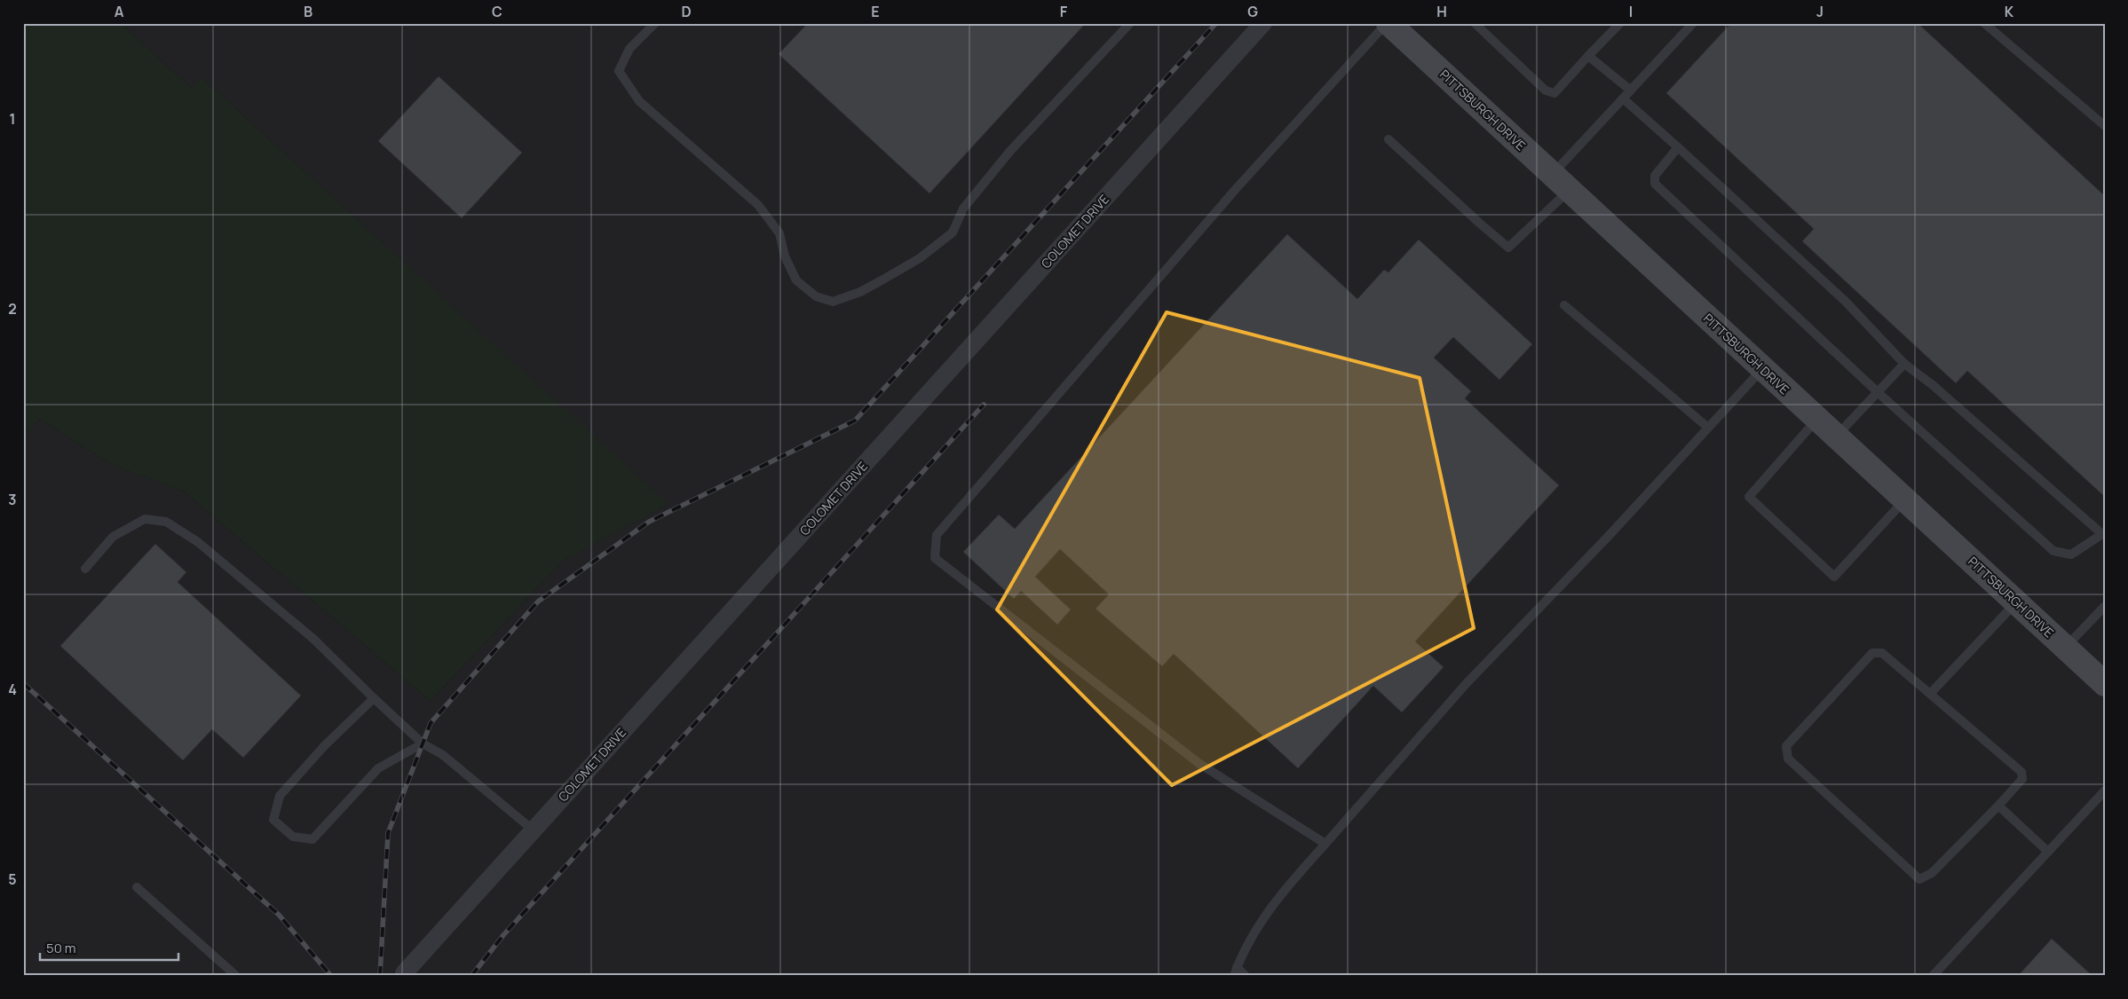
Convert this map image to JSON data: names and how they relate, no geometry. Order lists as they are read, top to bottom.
{
  "streets": {
    "street": ["PITTSBURGH DRIVE", "COLOMET DRIVE"]
  },
  "scale_bar": "50 m",
  "grid": {
    "columns": [
      "A",
      "B",
      "C",
      "D",
      "E",
      "F",
      "G",
      "H",
      "I",
      "J",
      "K"
    ],
    "rows": [
      "1",
      "2",
      "3",
      "4",
      "5"
    ]
  }
}
